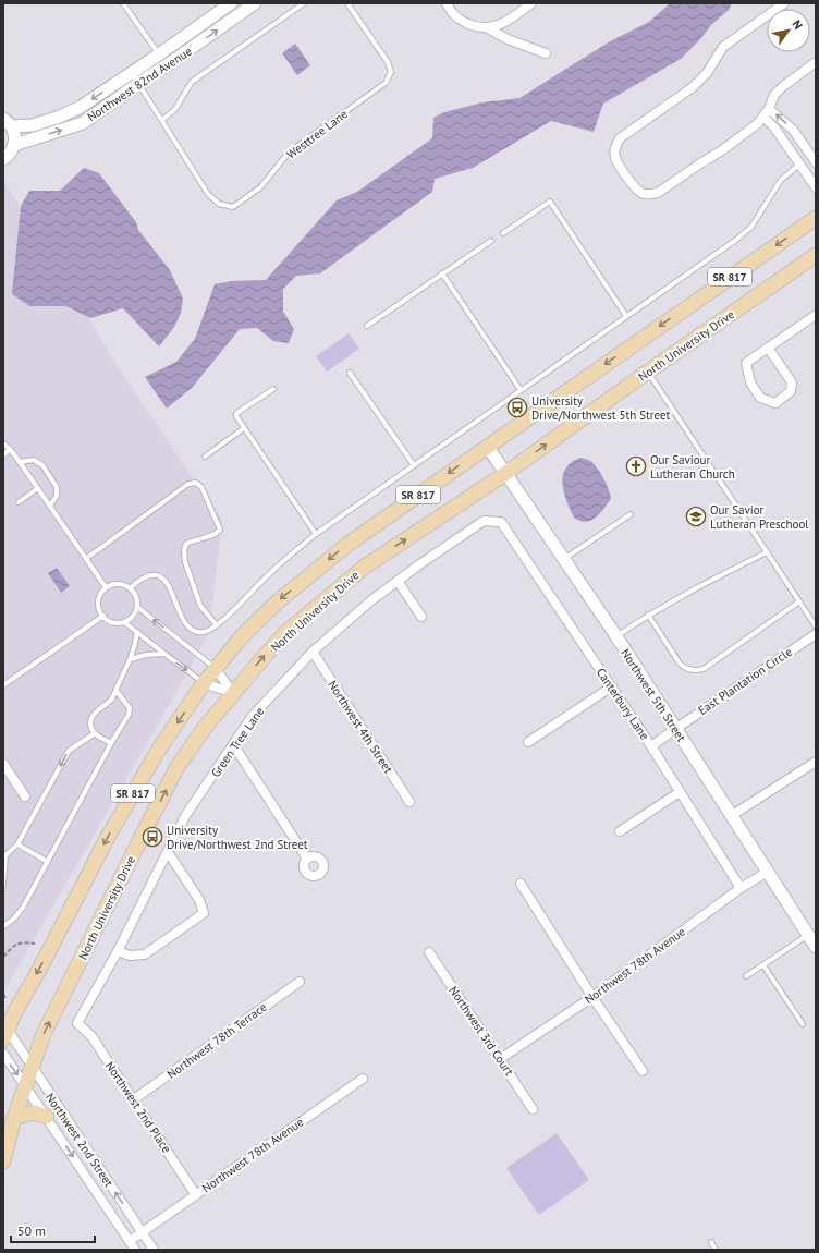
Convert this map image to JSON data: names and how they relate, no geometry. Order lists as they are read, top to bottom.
{
  "streets": {
    "main road": ["SR 817", "North University Drive"],
    "street": [
      "Northwest 82nd Avenue",
      "East Plantation Circle",
      "Northwest 5th Street",
      "Canterbury Lane",
      "Northwest 4th Street",
      "Green Tree Lane",
      "Northwest 78th Avenue",
      "Northwest 3rd Court",
      "Northwest 78th Terrace",
      "Northwest 2nd Place",
      "Northwest 2nd Street"
    ],
    "lane": ["Westtree Lane"]
  },
  "crossings": [
    ["Northwest 82nd Avenue", "Westtree Lane"],
    ["SR 817", "Northwest 5th Street"],
    ["SR 817", "Northwest 2nd Street"],
    ["North University Drive", "Northwest 5th Street"],
    ["North University Drive", "Northwest 2nd Street"],
    ["East Plantation Circle", "Northwest 5th Street"],
    ["Northwest 5th Street", "Northwest 78th Avenue"],
    ["Canterbury Lane", "Green Tree Lane"],
    ["Canterbury Lane", "Northwest 78th Avenue"],
    ["Northwest 4th Street", "Green Tree Lane"],
    ["Green Tree Lane", "Northwest 2nd Place"],
    ["Northwest 78th Avenue", "Northwest 3rd Court"],
    ["Northwest 78th Avenue", "Northwest 2nd Place"],
    ["Northwest 78th Avenue", "Northwest 2nd Street"],
    ["Northwest 78th Terrace", "Northwest 2nd Place"]
  ],
  "places": {
    "bus stop": ["University Drive/Northwest 5th Street", "University Drive/Northwest 2nd Street"],
    "church": ["Our Saviour Lutheran Church"],
    "school or university": ["Our Savior Lutheran Preschool"]
  },
  "scale_bar": "50 m",
  "north": "top right"
}
